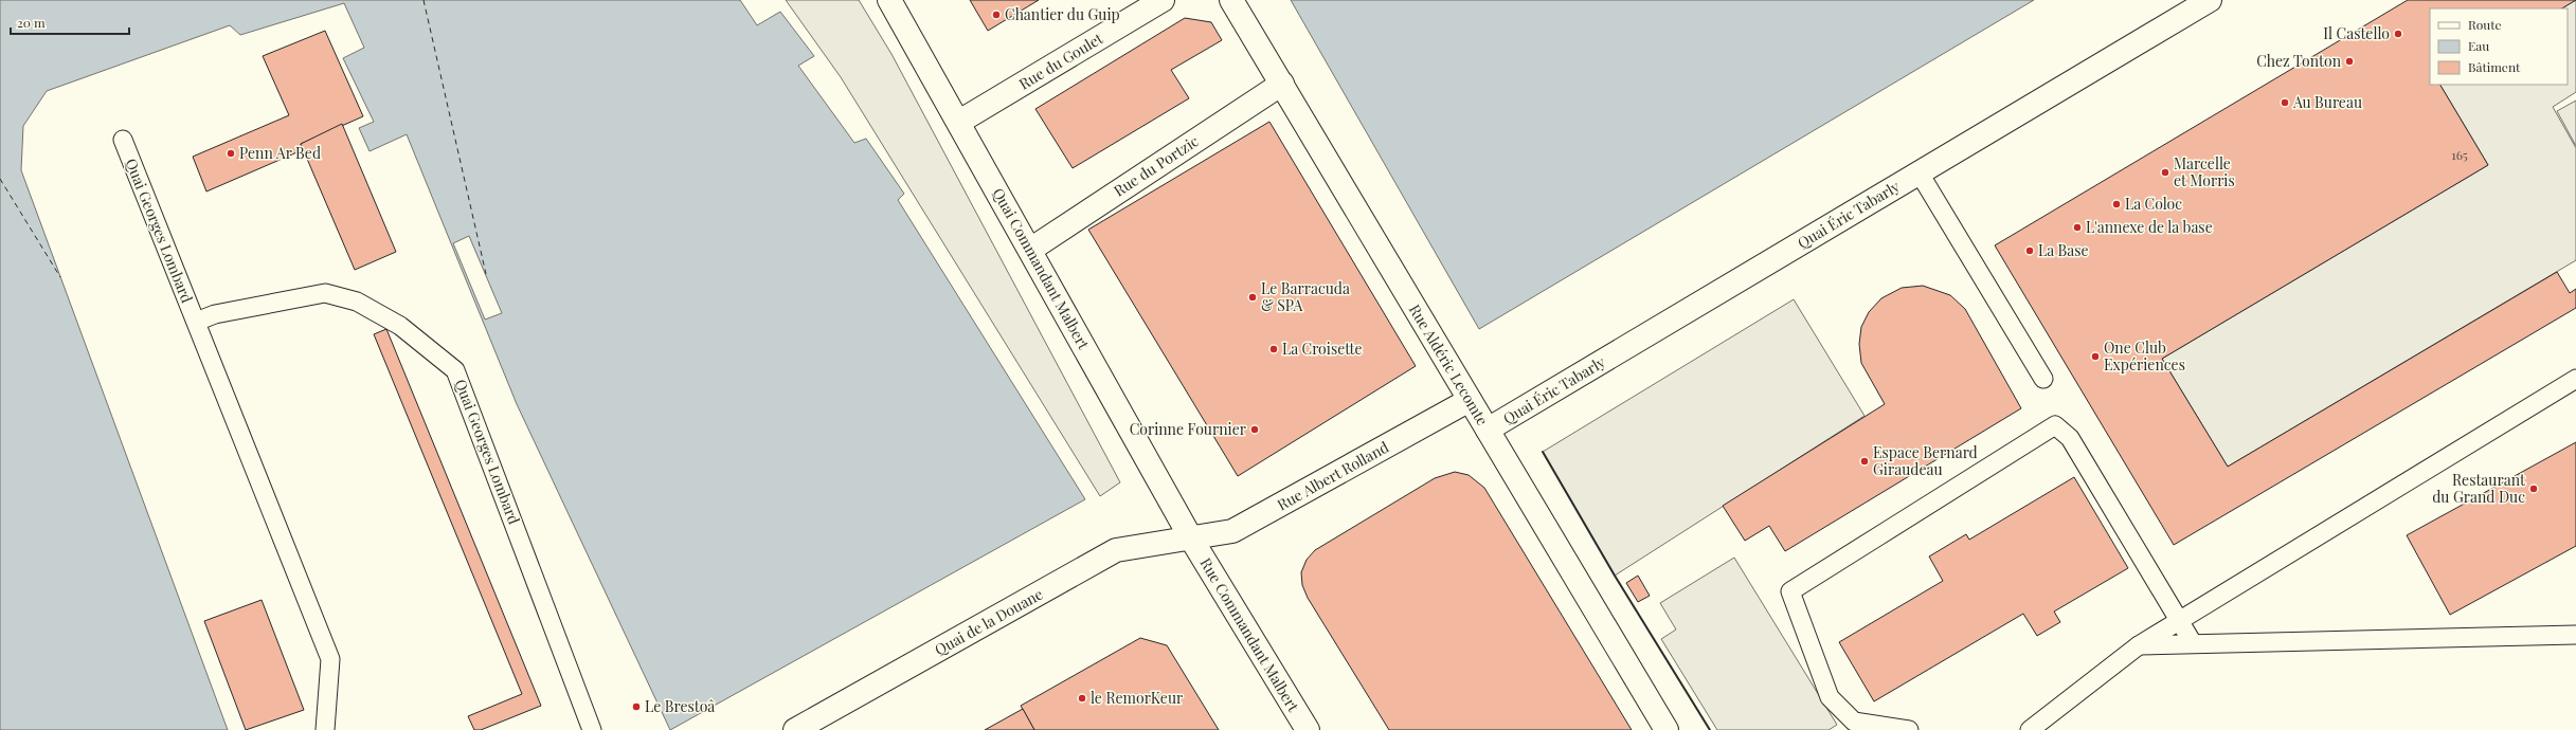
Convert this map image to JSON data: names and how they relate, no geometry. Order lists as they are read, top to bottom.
{
  "streets": {
    "street": [
      "Rue du Goulet",
      "Rue du Portzic",
      "Quai Éric Tabarly",
      "Quai Commandant Malbert",
      "Rue Aldéric Lecomte",
      "Rue Albert Rolland",
      "Quai de la Douane",
      "Rue Commandant Malbert"
    ],
    "lane": ["Quai Georges Lombard"]
  },
  "crossings": [
    ["Rue du Goulet", "Quai Commandant Malbert"],
    ["Rue du Portzic", "Quai Commandant Malbert"],
    ["Rue du Portzic", "Rue Aldéric Lecomte"],
    ["Quai Éric Tabarly", "Rue Aldéric Lecomte"],
    ["Quai Commandant Malbert", "Rue Albert Rolland"],
    ["Quai Commandant Malbert", "Quai de la Douane"],
    ["Quai Commandant Malbert", "Rue Commandant Malbert"],
    ["Rue Aldéric Lecomte", "Rue Albert Rolland"],
    ["Rue Albert Rolland", "Quai de la Douane"],
    ["Rue Albert Rolland", "Rue Commandant Malbert"],
    ["Quai de la Douane", "Rue Commandant Malbert"]
  ],
  "places": [
    "Chantier du Guip",
    "Il Castello",
    "Chez Tonton",
    "Au Bureau",
    "Penn Ar Bed",
    "Marcelle et Morris",
    "La Coloc",
    "L'annexe de la base",
    "La Base",
    "Le Barracuda & SPA",
    "La Croisette",
    "One Club Expériences",
    "Corinne Fournier",
    "Espace Bernard Giraudeau",
    "Restaurant du Grand Duc",
    "le RemorKeur",
    "Le Brestoâ"
  ],
  "house_numbers": ["165"],
  "legend": ["Route", "Eau", "Bâtiment"],
  "scale_bar": "20 m"
}
